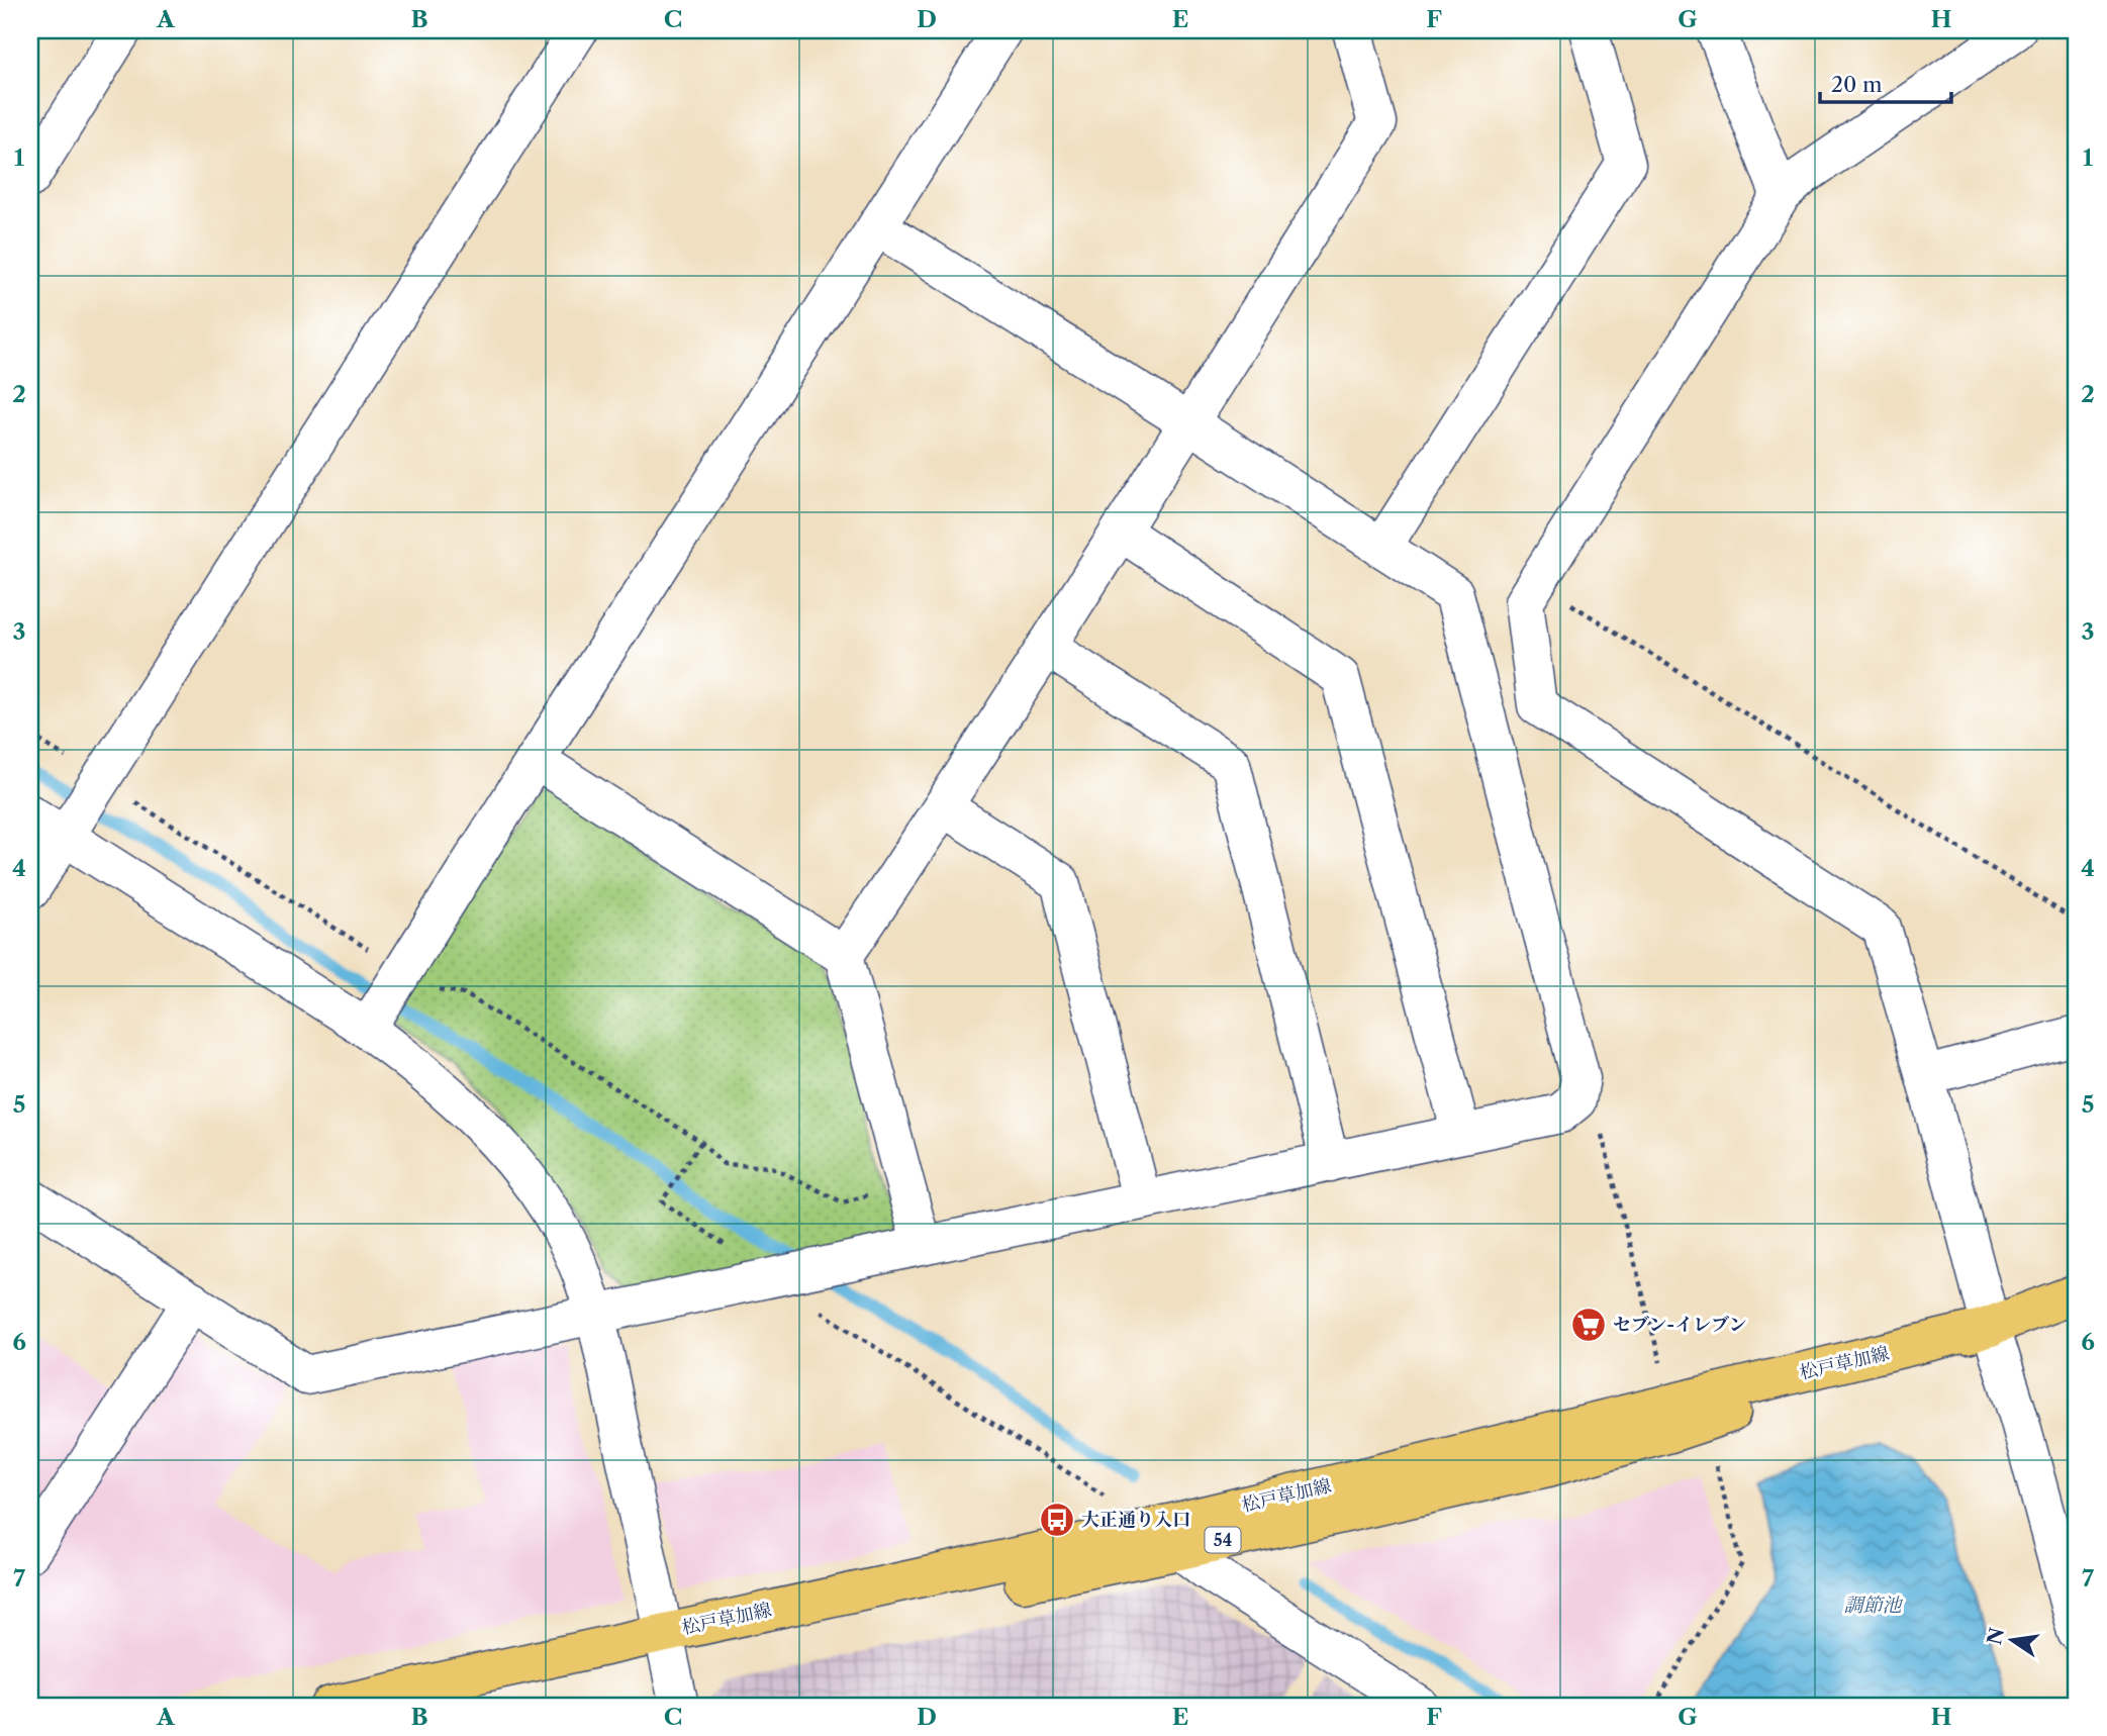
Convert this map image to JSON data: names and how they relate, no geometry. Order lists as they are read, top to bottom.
{
  "streets": {
    "main road": ["松戸草加線", "54"]
  },
  "water": ["調節池"],
  "places": {
    "supermarket": ["セブン-イレブン"],
    "bus stop": ["大正通り入口"]
  },
  "scale_bar": "20 m",
  "north": "left",
  "grid": {
    "columns": [
      "A",
      "B",
      "C",
      "D",
      "E",
      "F",
      "G",
      "H"
    ],
    "rows": [
      "1",
      "2",
      "3",
      "4",
      "5",
      "6",
      "7"
    ]
  }
}
